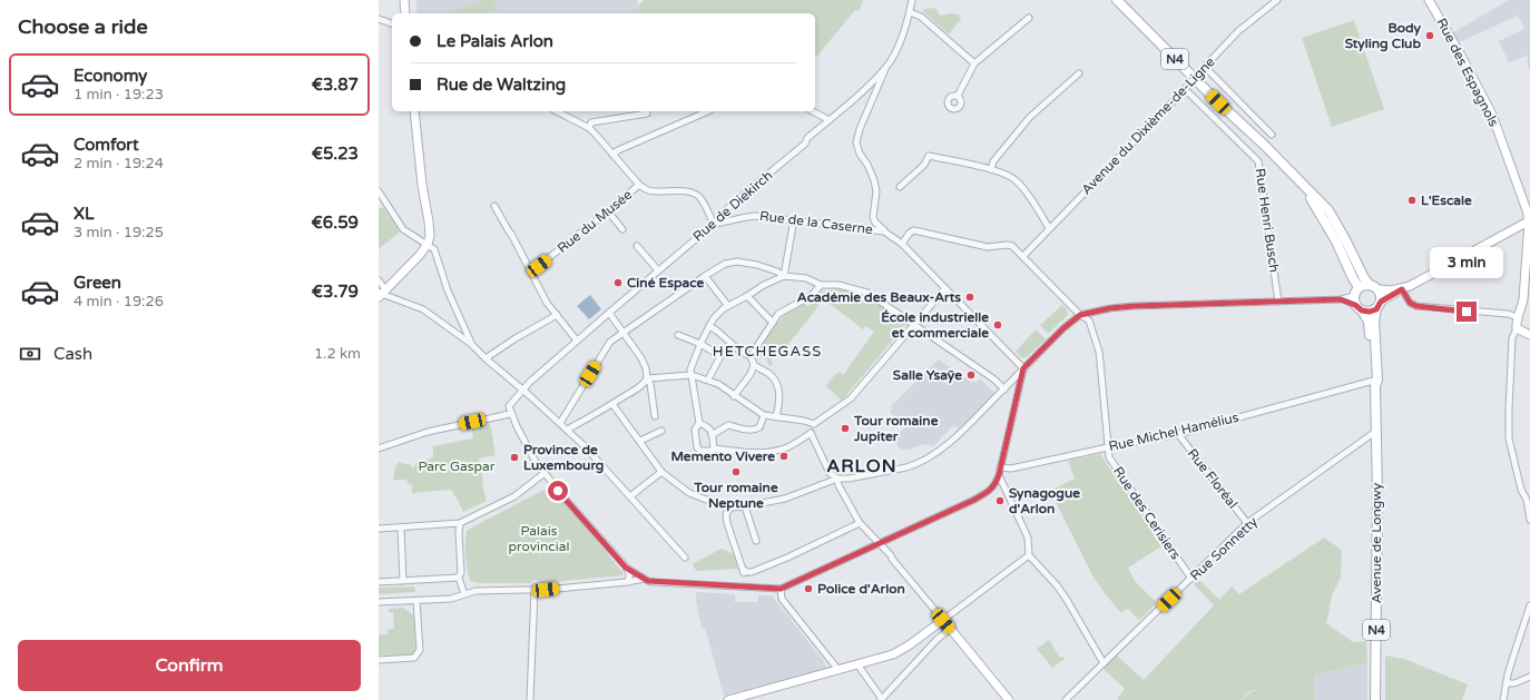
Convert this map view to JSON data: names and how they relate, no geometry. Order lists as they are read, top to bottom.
{
  "streets": {
    "main road": ["N4", "Rue des Espagnols", "Avenue de Longwy"],
    "street": [
      "Avenue du Dixième-de-Ligne",
      "Rue de Diekirch",
      "Rue Henri Busch",
      "Rue du Musée",
      "Rue de la Caserne",
      "Rue Michel Hamélius",
      "Rue Floréal",
      "Rue des Cerisiers",
      "Rue Sonnetty"
    ]
  },
  "crossings": [
    ["N4", "Avenue de Longwy"],
    ["Avenue du Dixième-de-Ligne", "Rue Henri Busch"],
    ["Avenue du Dixième-de-Ligne", "Rue des Cerisiers"],
    ["Rue de Diekirch", "Rue de la Caserne"],
    ["Rue de la Caserne", "Rue des Cerisiers"],
    ["Rue Michel Hamélius", "Rue Floréal"],
    ["Rue Michel Hamélius", "Rue des Cerisiers"],
    ["Rue Michel Hamélius", "Avenue de Longwy"],
    ["Rue Floréal", "Rue Sonnetty"],
    ["Rue des Cerisiers", "Rue Sonnetty"],
    ["Avenue de Longwy", "Rue Sonnetty"]
  ],
  "districts": ["HETCHEGASS", "ARLON"],
  "parks": ["Parc Gaspar", "Palais provincial"],
  "places": [
    "Body Styling Club",
    "L'Escale",
    "Ciné Espace",
    "Académie des Beaux-Arts",
    "École industrielle et commerciale",
    "Salle Ysaÿe",
    "Tour romaine Jupiter",
    "Memento Vivere",
    "Province de Luxembourg",
    "Tour romaine Neptune",
    "Synagogue d'Arlon",
    "Police d'Arlon"
  ],
  "page": {
    "heading": "Choose a ride",
    "banner": ["Le Palais Arlon", "Rue de Waltzing"],
    "list": [
      {
        "name": "Economy",
        "note": "1 min · 19:23",
        "value": "€3.87"
      },
      {
        "name": "Comfort",
        "note": "2 min · 19:24",
        "value": "€5.23"
      },
      {
        "name": "XL",
        "note": "3 min · 19:25",
        "value": "€6.59"
      },
      {
        "name": "Green",
        "note": "4 min · 19:26",
        "value": "€3.79"
      }
    ],
    "bubble": "3 min",
    "pay": ["Cash", "1.2 km"],
    "buttons": "Confirm"
  }
}
